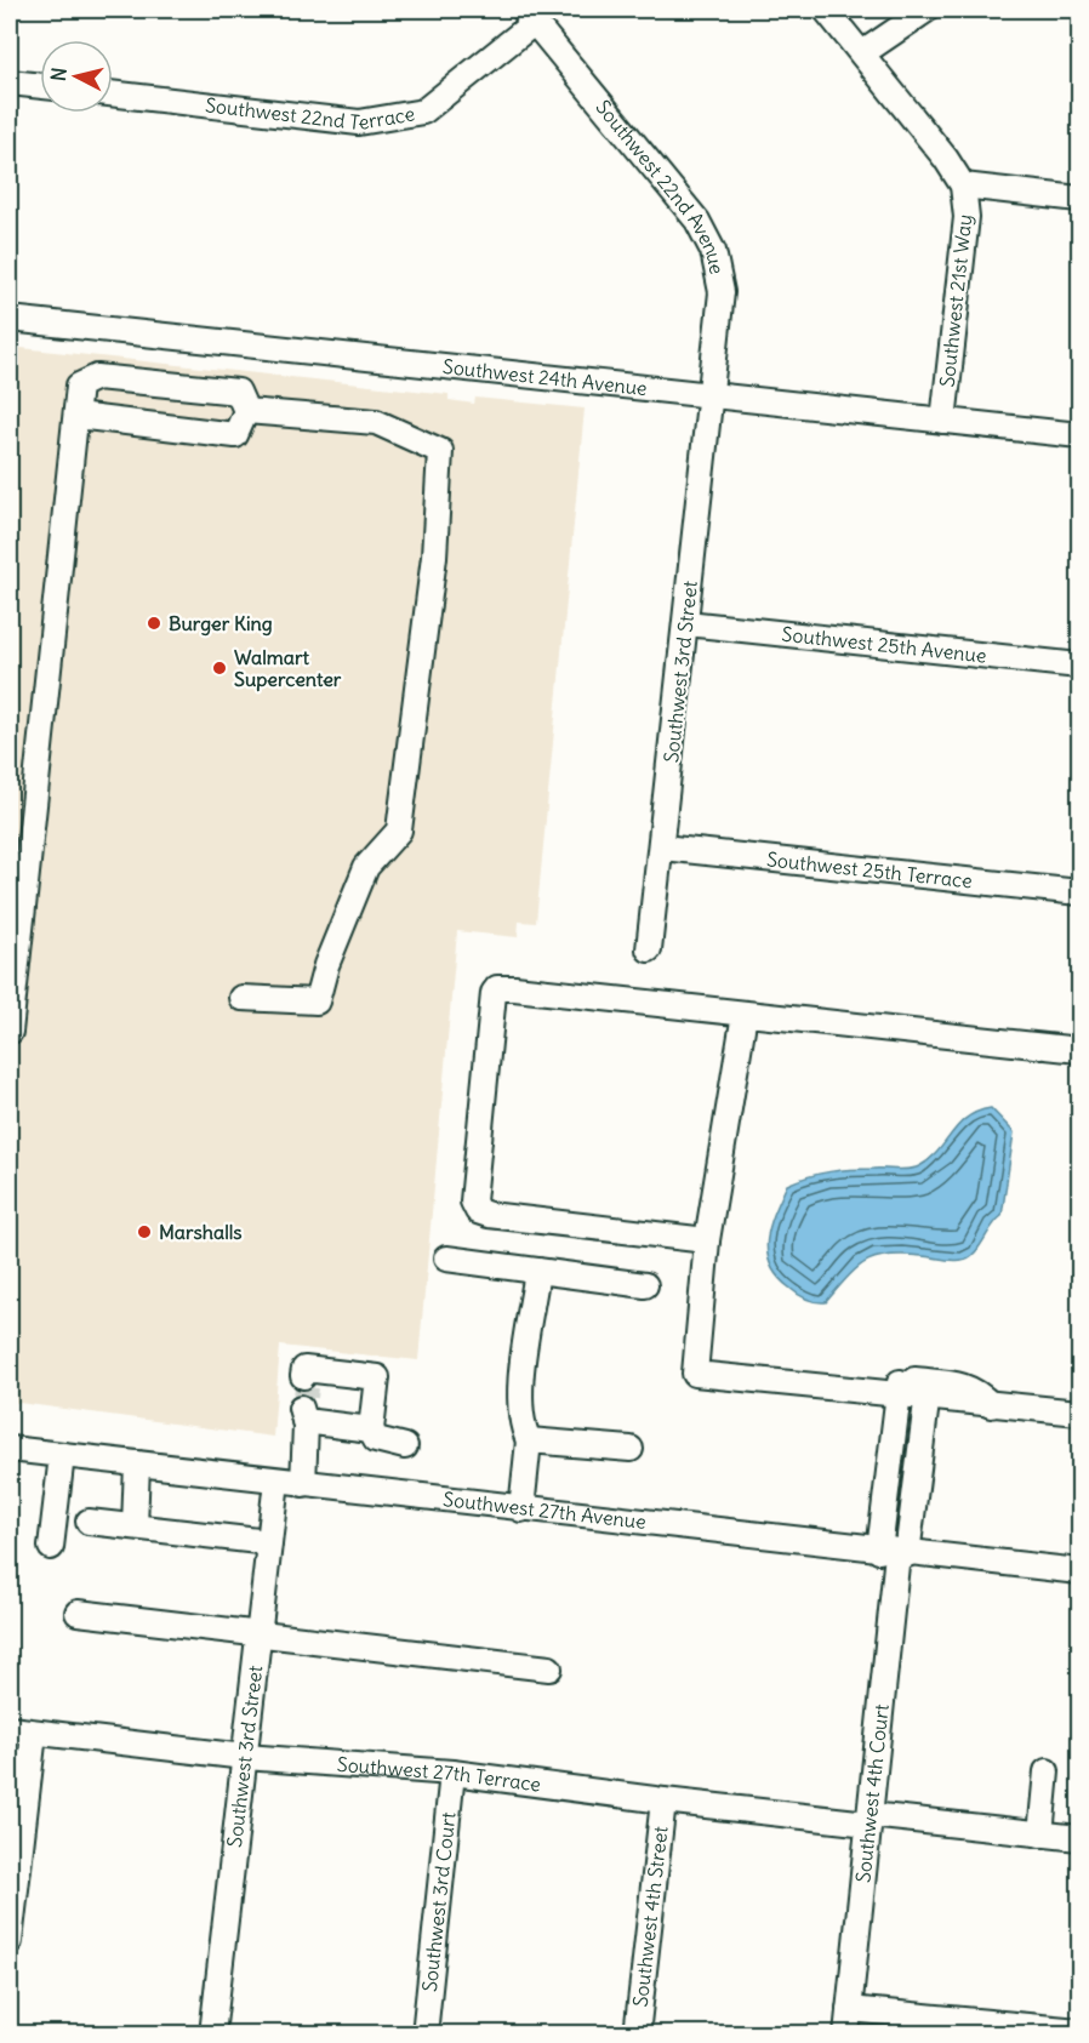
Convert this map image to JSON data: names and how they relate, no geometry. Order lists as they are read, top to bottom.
{
  "streets": {
    "street": [
      "Southwest 22nd Terrace",
      "Southwest 22nd Avenue",
      "Southwest 21st Way",
      "Southwest 24th Avenue",
      "Southwest 25th Avenue",
      "Southwest 3rd Street",
      "Southwest 25th Terrace",
      "Southwest 27th Avenue",
      "Southwest 27th Terrace",
      "Southwest 4th Court",
      "Southwest 3rd Court",
      "Southwest 4th Street"
    ]
  },
  "crossings": [
    ["Southwest 22nd Terrace", "Southwest 22nd Avenue"],
    ["Southwest 22nd Avenue", "Southwest 24th Avenue"],
    ["Southwest 22nd Avenue", "Southwest 3rd Street"],
    ["Southwest 21st Way", "Southwest 24th Avenue"],
    ["Southwest 24th Avenue", "Southwest 3rd Street"],
    ["Southwest 25th Avenue", "Southwest 3rd Street"],
    ["Southwest 3rd Street", "Southwest 25th Terrace"],
    ["Southwest 3rd Street", "Southwest 27th Avenue"],
    ["Southwest 3rd Street", "Southwest 27th Terrace"],
    ["Southwest 27th Avenue", "Southwest 4th Court"],
    ["Southwest 27th Terrace", "Southwest 4th Court"],
    ["Southwest 27th Terrace", "Southwest 3rd Court"],
    ["Southwest 27th Terrace", "Southwest 4th Street"]
  ],
  "places": ["Burger King", "Walmart Supercenter", "Marshalls"],
  "north": "left"
}
